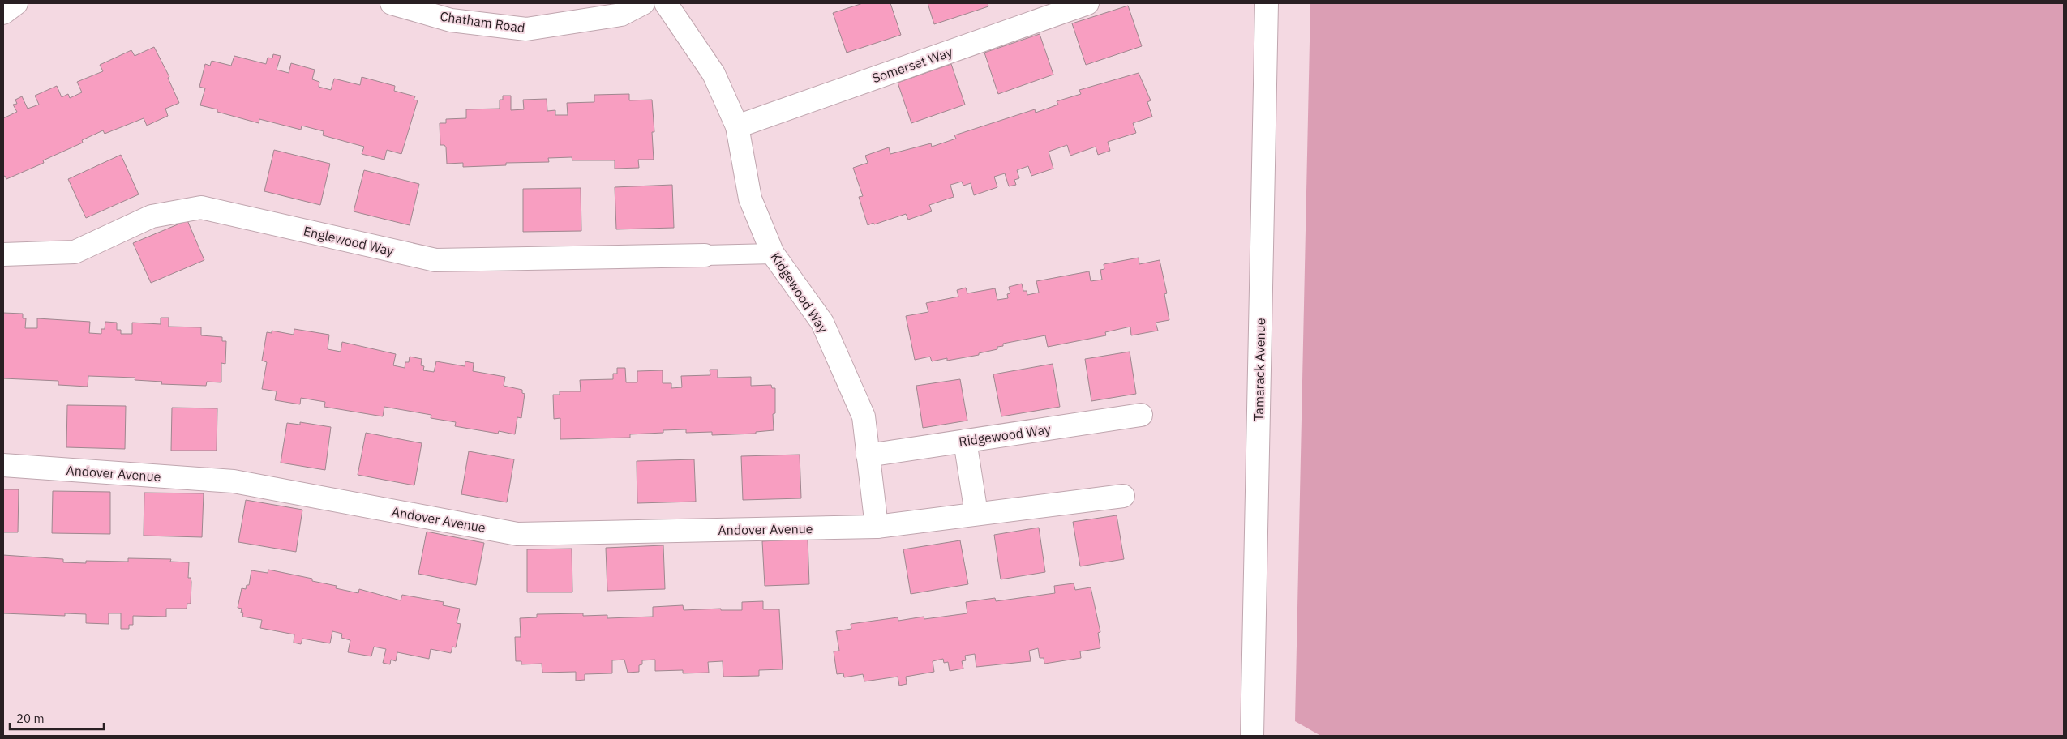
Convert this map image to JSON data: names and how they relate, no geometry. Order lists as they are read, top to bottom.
{
  "streets": {
    "street": [
      "Chatham Road",
      "Somerset Way",
      "Englewood Way",
      "Kidgewood Way",
      "Tamarack Avenue",
      "Ridgewood Way",
      "Andover Avenue"
    ]
  },
  "crossings": [
    ["Somerset Way", "Kidgewood Way"],
    ["Kidgewood Way", "Ridgewood Way"],
    ["Kidgewood Way", "Andover Avenue"]
  ],
  "scale_bar": "20 m"
}
